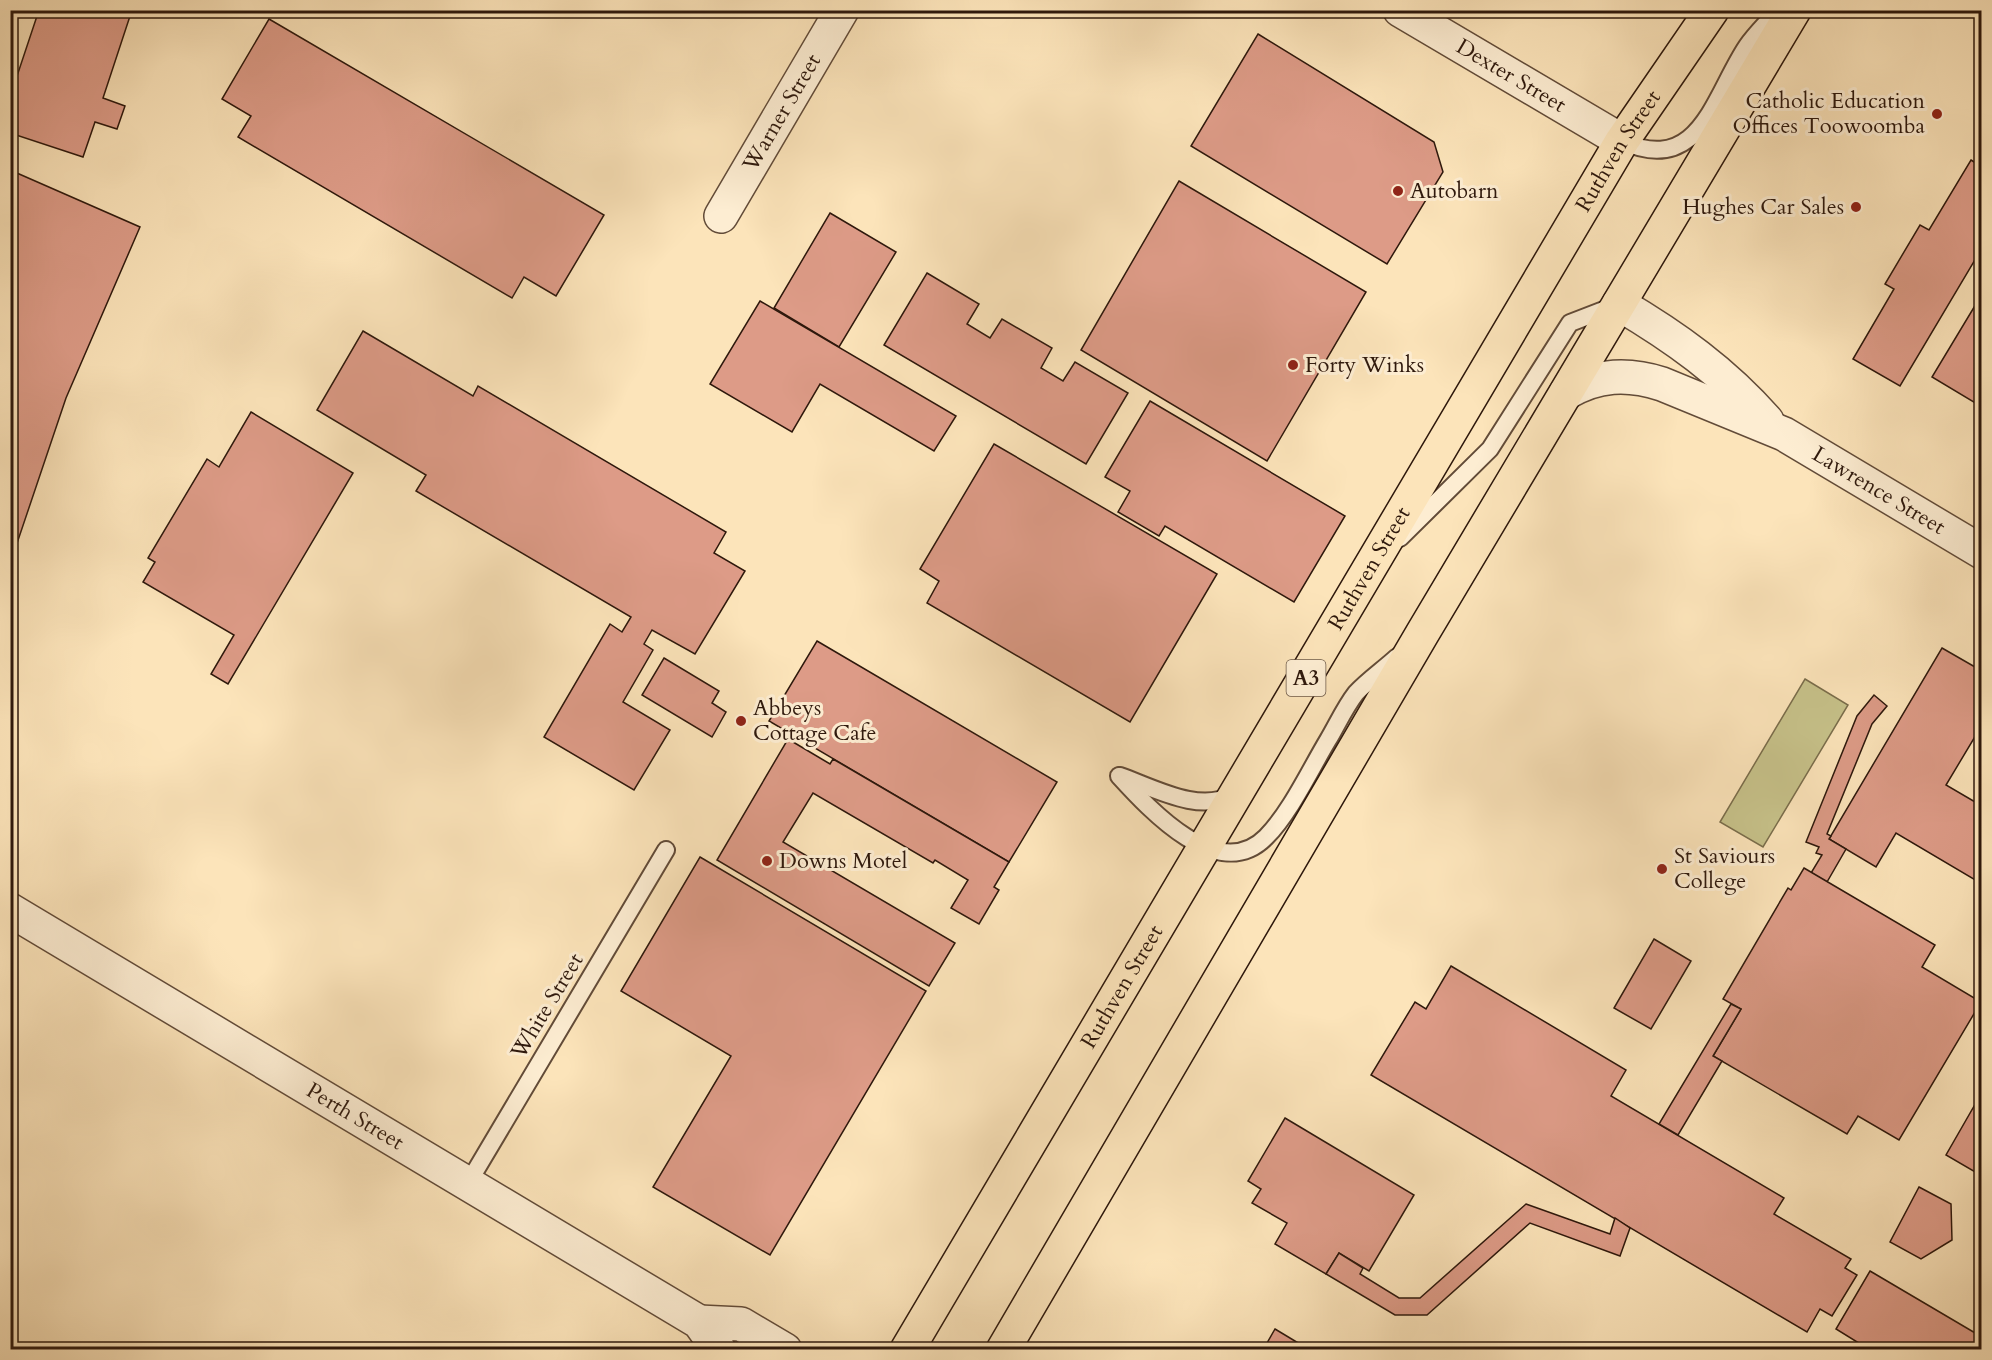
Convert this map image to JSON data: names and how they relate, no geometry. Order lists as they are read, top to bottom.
{
  "streets": {
    "highway": ["Ruthven Street", "A3"],
    "street": [
      "Dexter Street",
      "Warner Street",
      "Lawrence Street",
      "Perth Street"
    ],
    "lane": ["White Street"]
  },
  "crossings": [
    ["Dexter Street", "Ruthven Street"],
    ["White Street", "Perth Street"]
  ],
  "places": [
    "Catholic Education Offices Toowoomba",
    "Autobarn",
    "Hughes Car Sales",
    "Forty Winks",
    "Abbeys Cottage Cafe",
    "Downs Motel",
    "St Saviours College"
  ]
}
